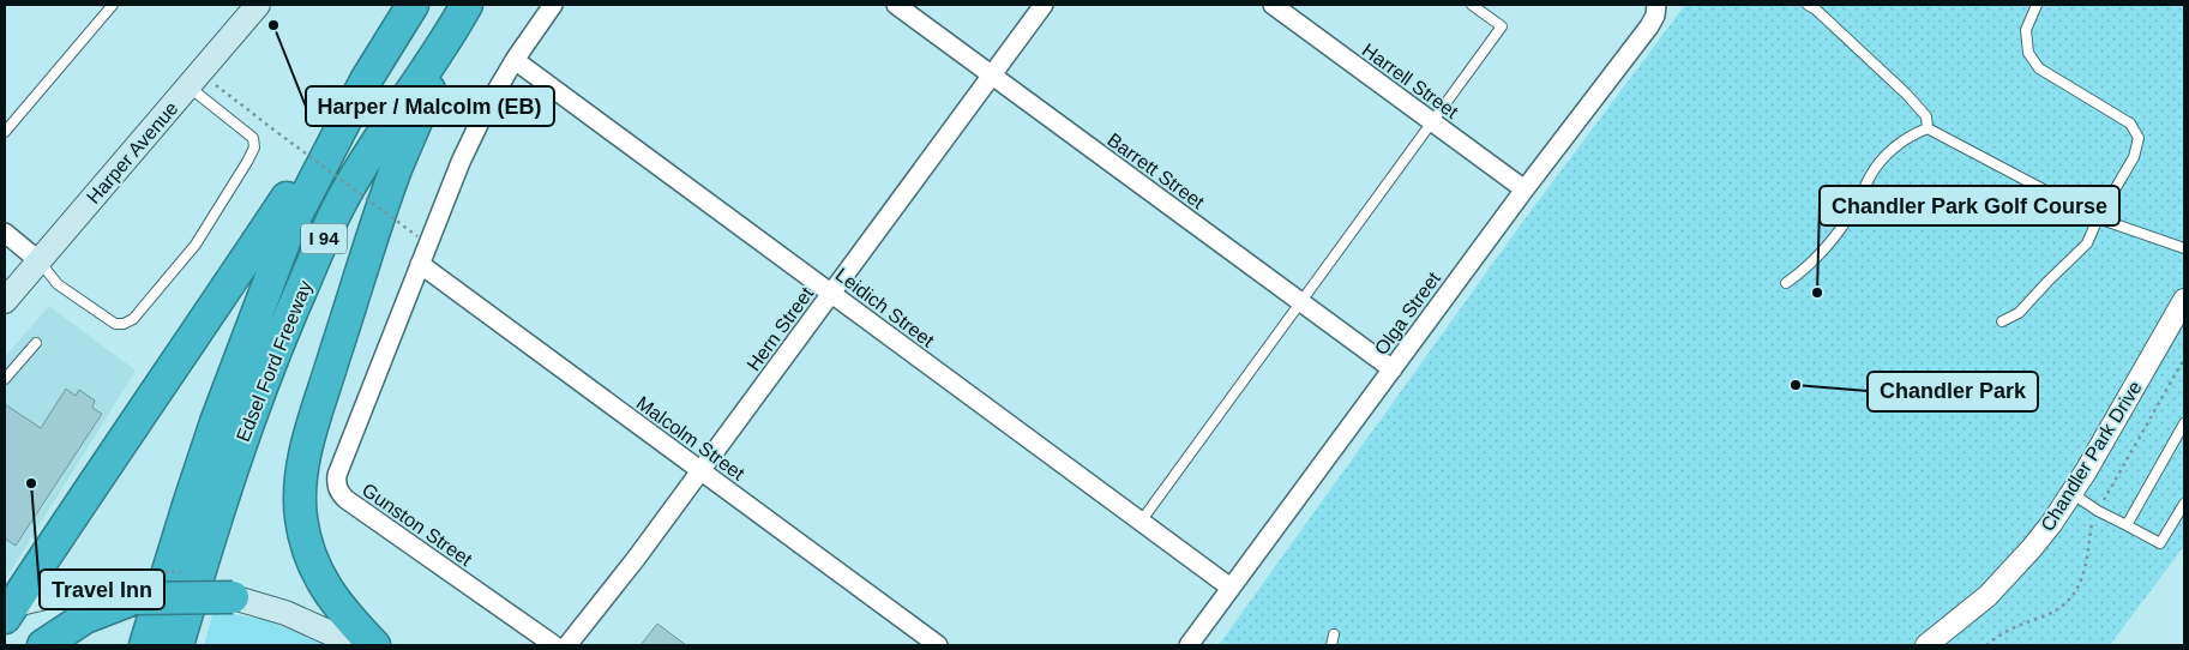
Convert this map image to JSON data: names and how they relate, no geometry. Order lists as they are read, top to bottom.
{
  "streets": {
    "highway": ["I 94", "Edsel Ford Freeway"],
    "main road": ["Harper Avenue"],
    "street": [
      "Harrell Street",
      "Barrett Street",
      "Leidich Street",
      "Olga Street",
      "Hern Street",
      "Malcolm Street",
      "Chandler Park Drive",
      "Gunston Street"
    ]
  },
  "crossings": [
    ["Harrell Street", "Olga Street"],
    ["Barrett Street", "Olga Street"],
    ["Barrett Street", "Hern Street"],
    ["Leidich Street", "Olga Street"],
    ["Leidich Street", "Hern Street"],
    ["Leidich Street", "Gunston Street"],
    ["Hern Street", "Malcolm Street"],
    ["Malcolm Street", "Gunston Street"]
  ],
  "places": [
    "Harper / Malcolm (EB)",
    "Chandler Park Golf Course",
    "Chandler Park",
    "Travel Inn"
  ]
}
